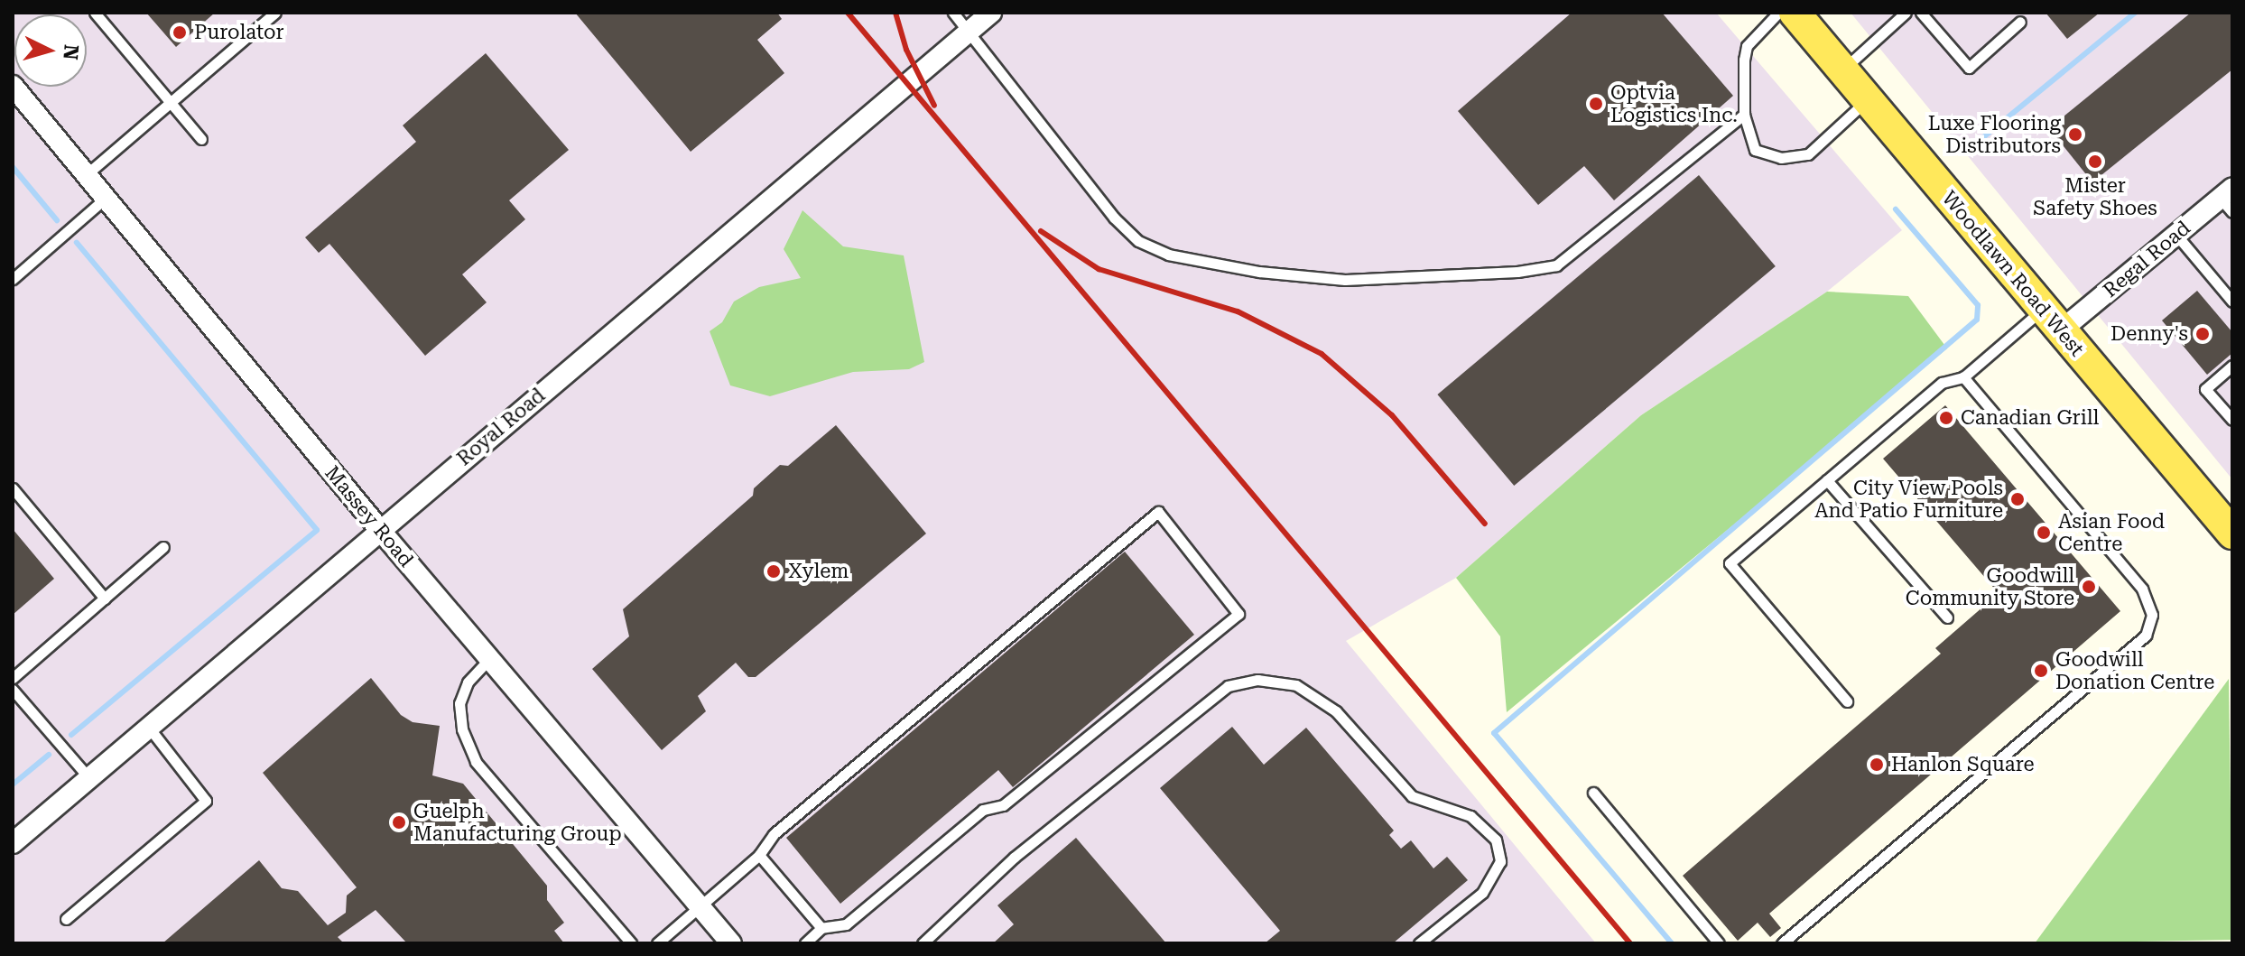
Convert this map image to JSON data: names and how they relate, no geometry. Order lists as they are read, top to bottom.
{
  "streets": {
    "main road": ["Woodlawn Road West"],
    "street": ["Regal Road", "Royal Road", "Massey Road"]
  },
  "crossings": [
    ["Regal Road", "Woodlawn Road West"],
    ["Royal Road", "Massey Road"]
  ],
  "places": [
    "Purolator",
    "Optvia Logistics Inc.",
    "Luxe Flooring Distributors",
    "Mister Safety Shoes",
    "Denny's",
    "Canadian Grill",
    "City View Pools And Patio Furniture",
    "Asian Food Centre",
    "Xylem",
    "Goodwill Community Store",
    "Goodwill Donation Centre",
    "Hanlon Square",
    "Guelph Manufacturing Group"
  ],
  "north": "right"
}
